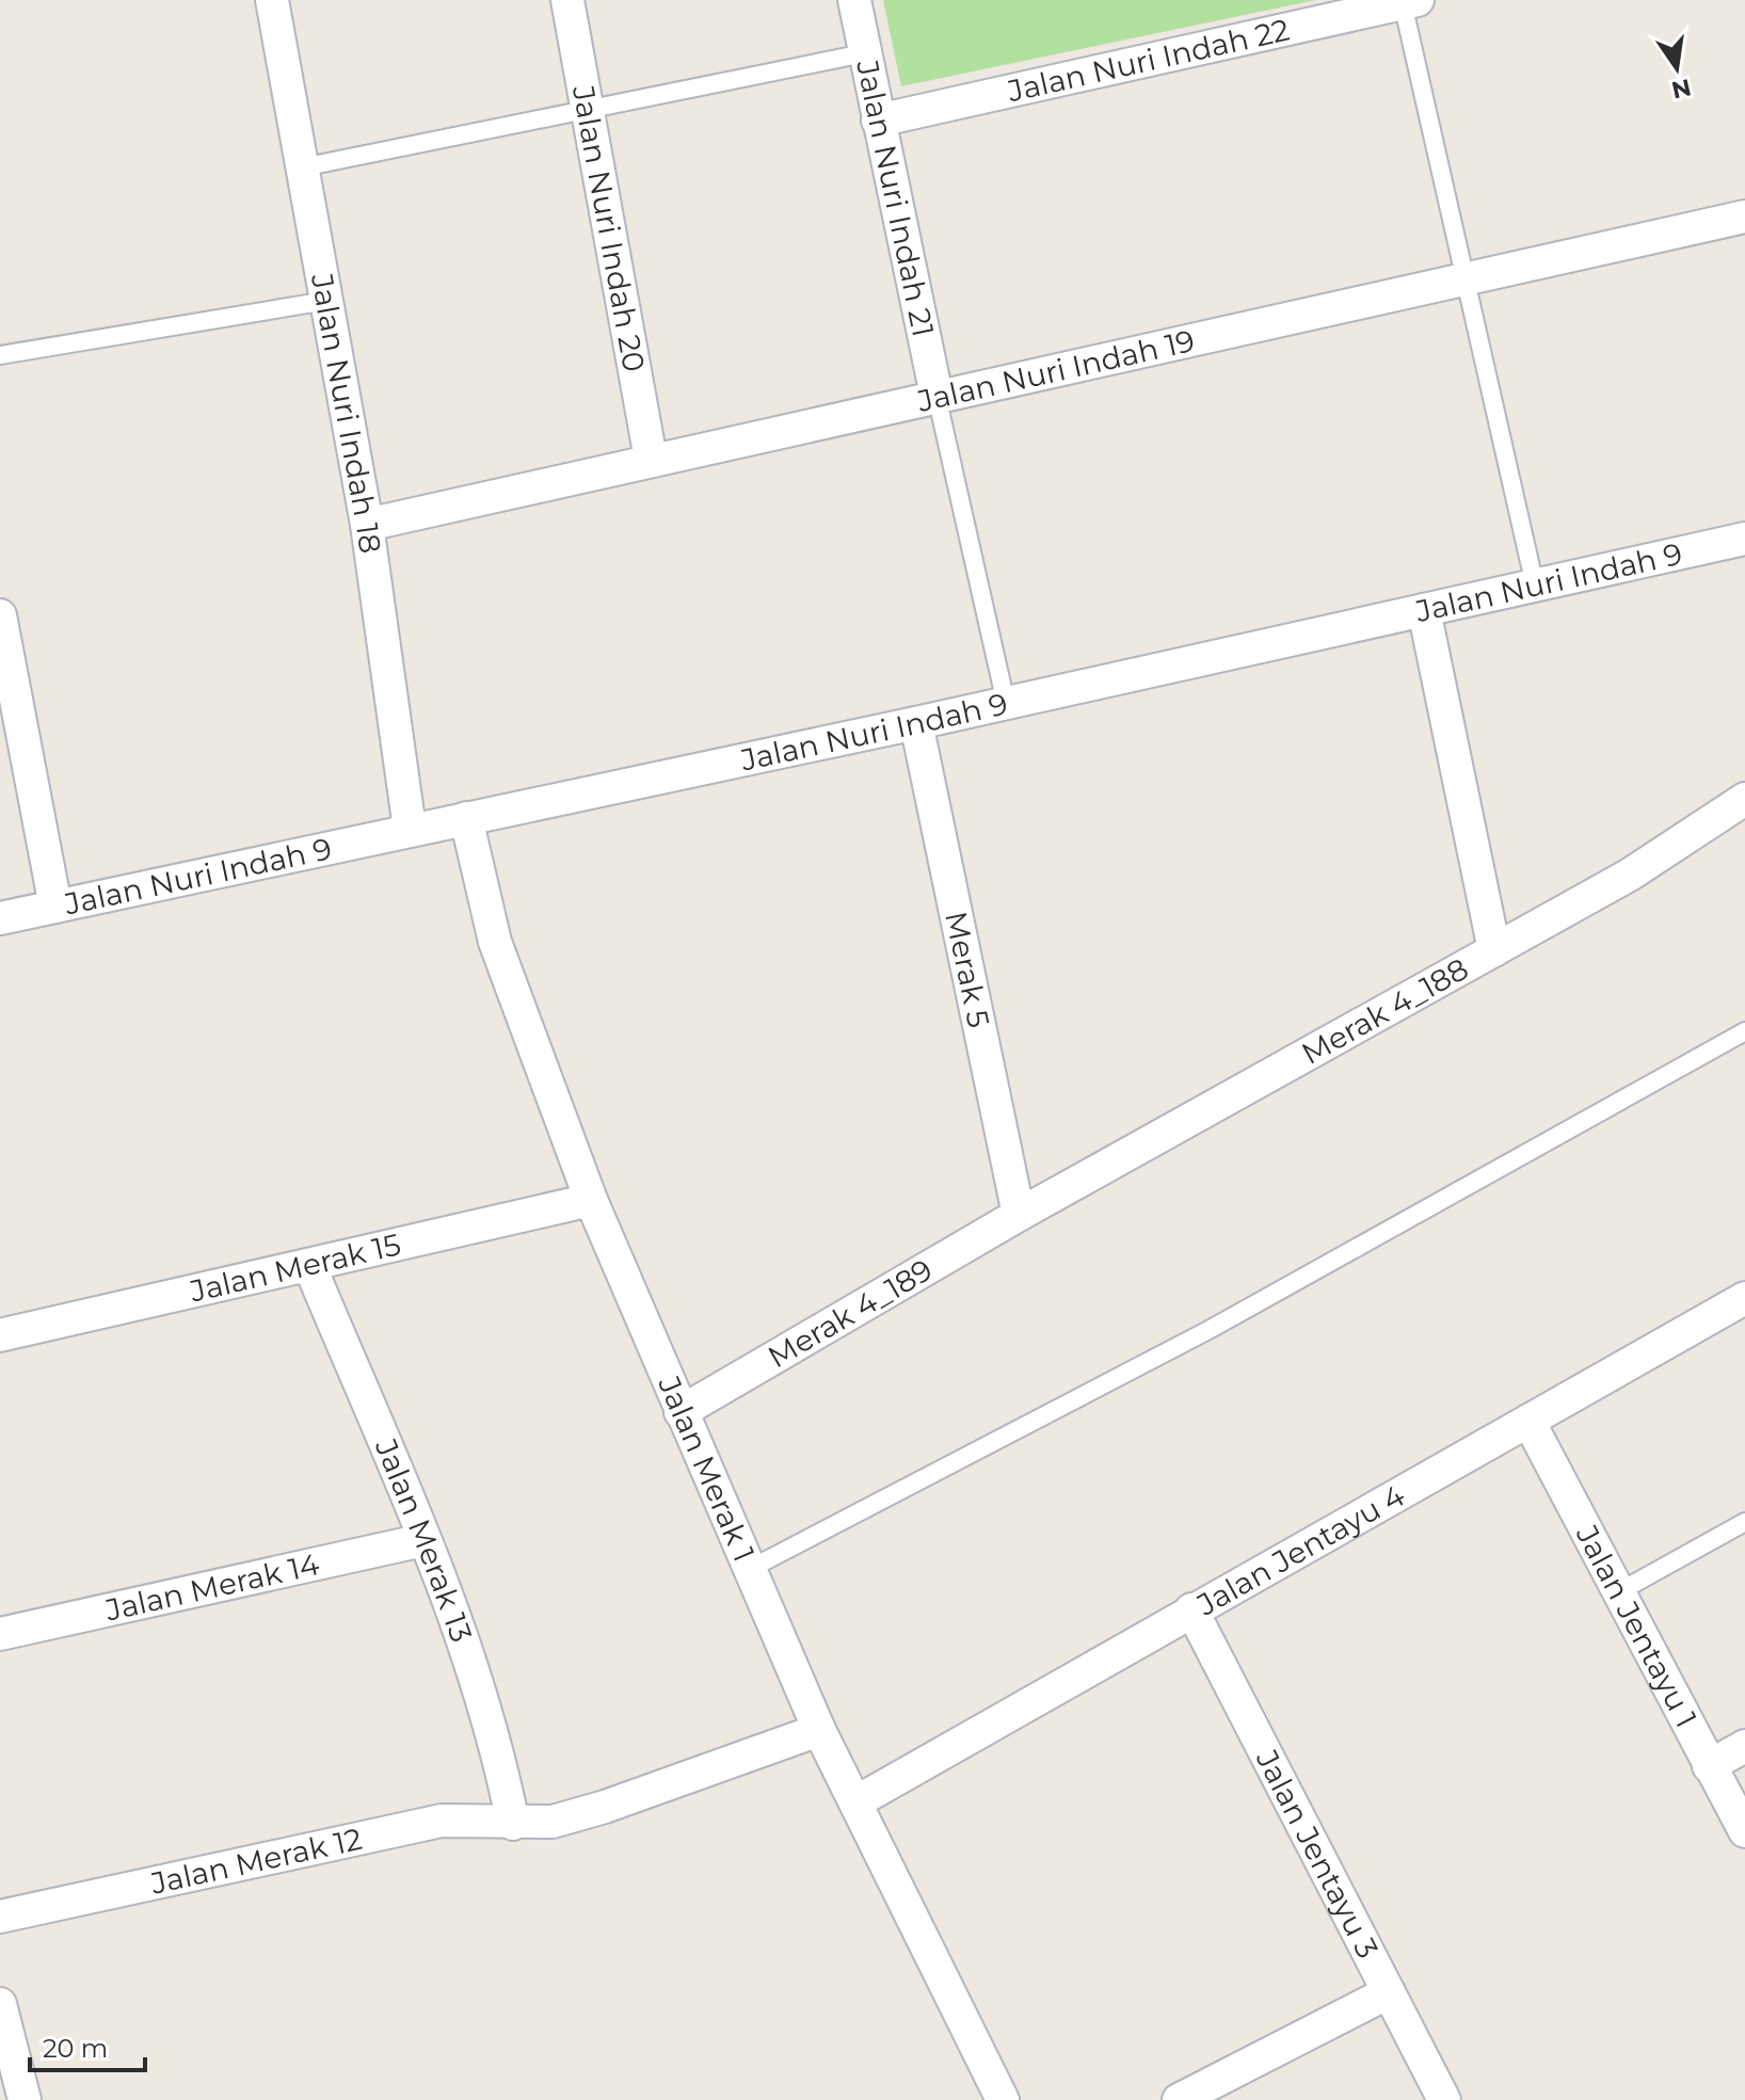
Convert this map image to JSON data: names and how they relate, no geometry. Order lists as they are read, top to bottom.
{
  "streets": {
    "street": [
      "Jalan Nuri Indah 22",
      "Jalan Nuri Indah 21",
      "Jalan Nuri Indah 20",
      "Jalan Nuri Indah 19",
      "Jalan Nuri Indah 18",
      "Jalan Nuri Indah 9",
      "Merak 5",
      "Merak 4_188",
      "Jalan Merak 15",
      "Merak 4_189",
      "Jalan Merak 1",
      "Jalan Merak 13",
      "Jalan Jentayu 4",
      "Jalan Merak 14",
      "Jalan Jentayu 1",
      "Jalan Jentayu 3",
      "Jalan Merak 12"
    ]
  },
  "crossings": [
    ["Jalan Nuri Indah 22", "Jalan Nuri Indah 21"],
    ["Jalan Nuri Indah 21", "Jalan Nuri Indah 19"],
    ["Jalan Nuri Indah 20", "Jalan Nuri Indah 19"],
    ["Jalan Nuri Indah 19", "Jalan Nuri Indah 18"],
    ["Jalan Nuri Indah 18", "Jalan Nuri Indah 9"],
    ["Jalan Nuri Indah 9", "Merak 5"],
    ["Jalan Nuri Indah 9", "Jalan Merak 1"],
    ["Merak 5", "Merak 4_188"],
    ["Merak 5", "Merak 4_189"],
    ["Merak 4_188", "Merak 4_189"],
    ["Jalan Merak 15", "Jalan Merak 1"],
    ["Jalan Merak 15", "Jalan Merak 13"],
    ["Merak 4_189", "Jalan Merak 1"],
    ["Jalan Merak 1", "Jalan Jentayu 4"],
    ["Jalan Merak 1", "Jalan Merak 12"],
    ["Jalan Merak 13", "Jalan Merak 14"],
    ["Jalan Merak 13", "Jalan Merak 12"],
    ["Jalan Jentayu 4", "Jalan Jentayu 1"],
    ["Jalan Jentayu 4", "Jalan Jentayu 3"]
  ],
  "scale_bar": "20 m",
  "north": "bottom"
}
